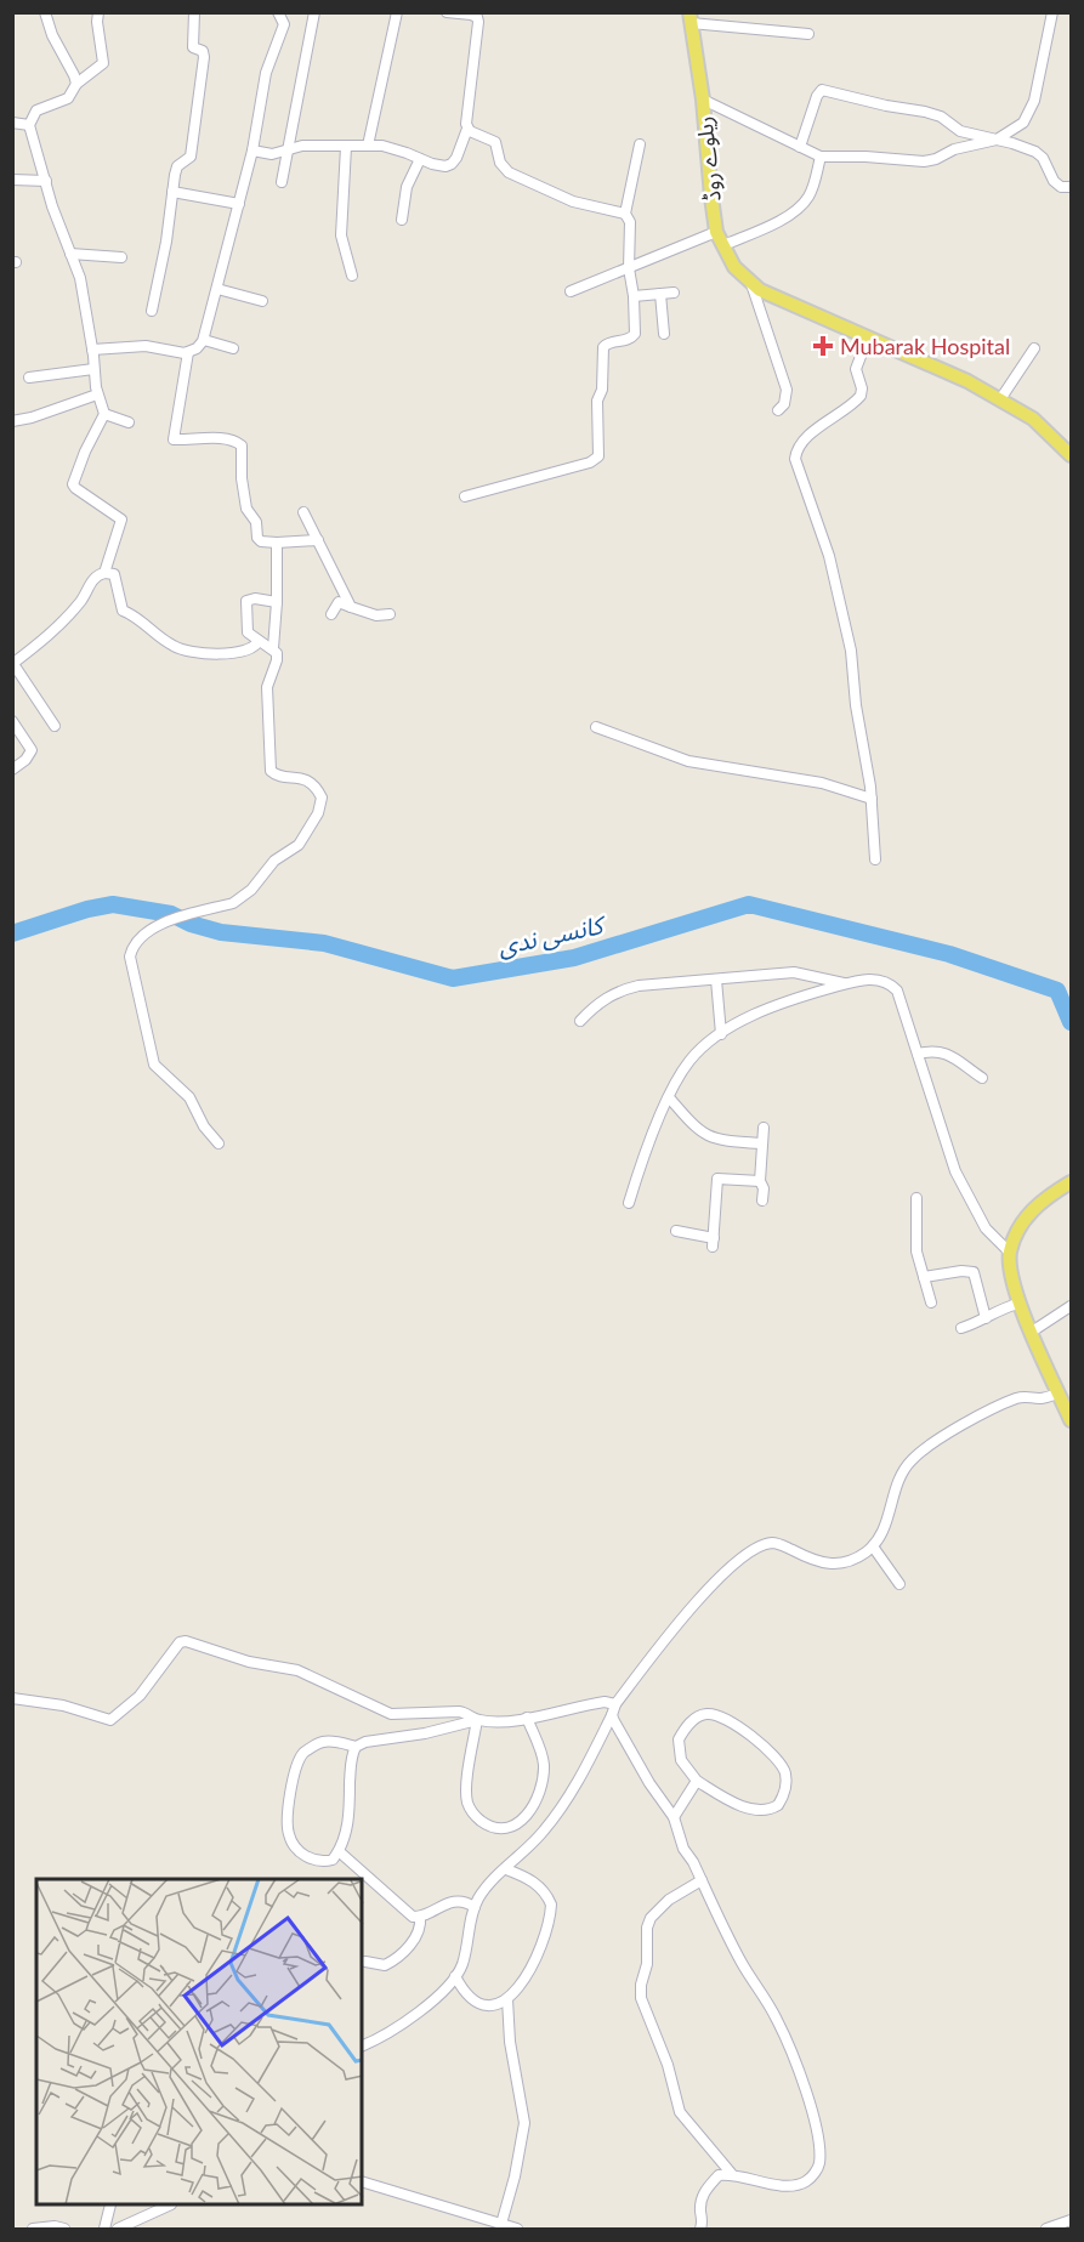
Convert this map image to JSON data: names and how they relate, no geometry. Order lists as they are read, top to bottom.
{
  "streets": {
    "main road": ["ریلوے روڈ"]
  },
  "water": ["کانسی ندی"],
  "places": {
    "health": ["Mubarak Hospital"]
  }
}
